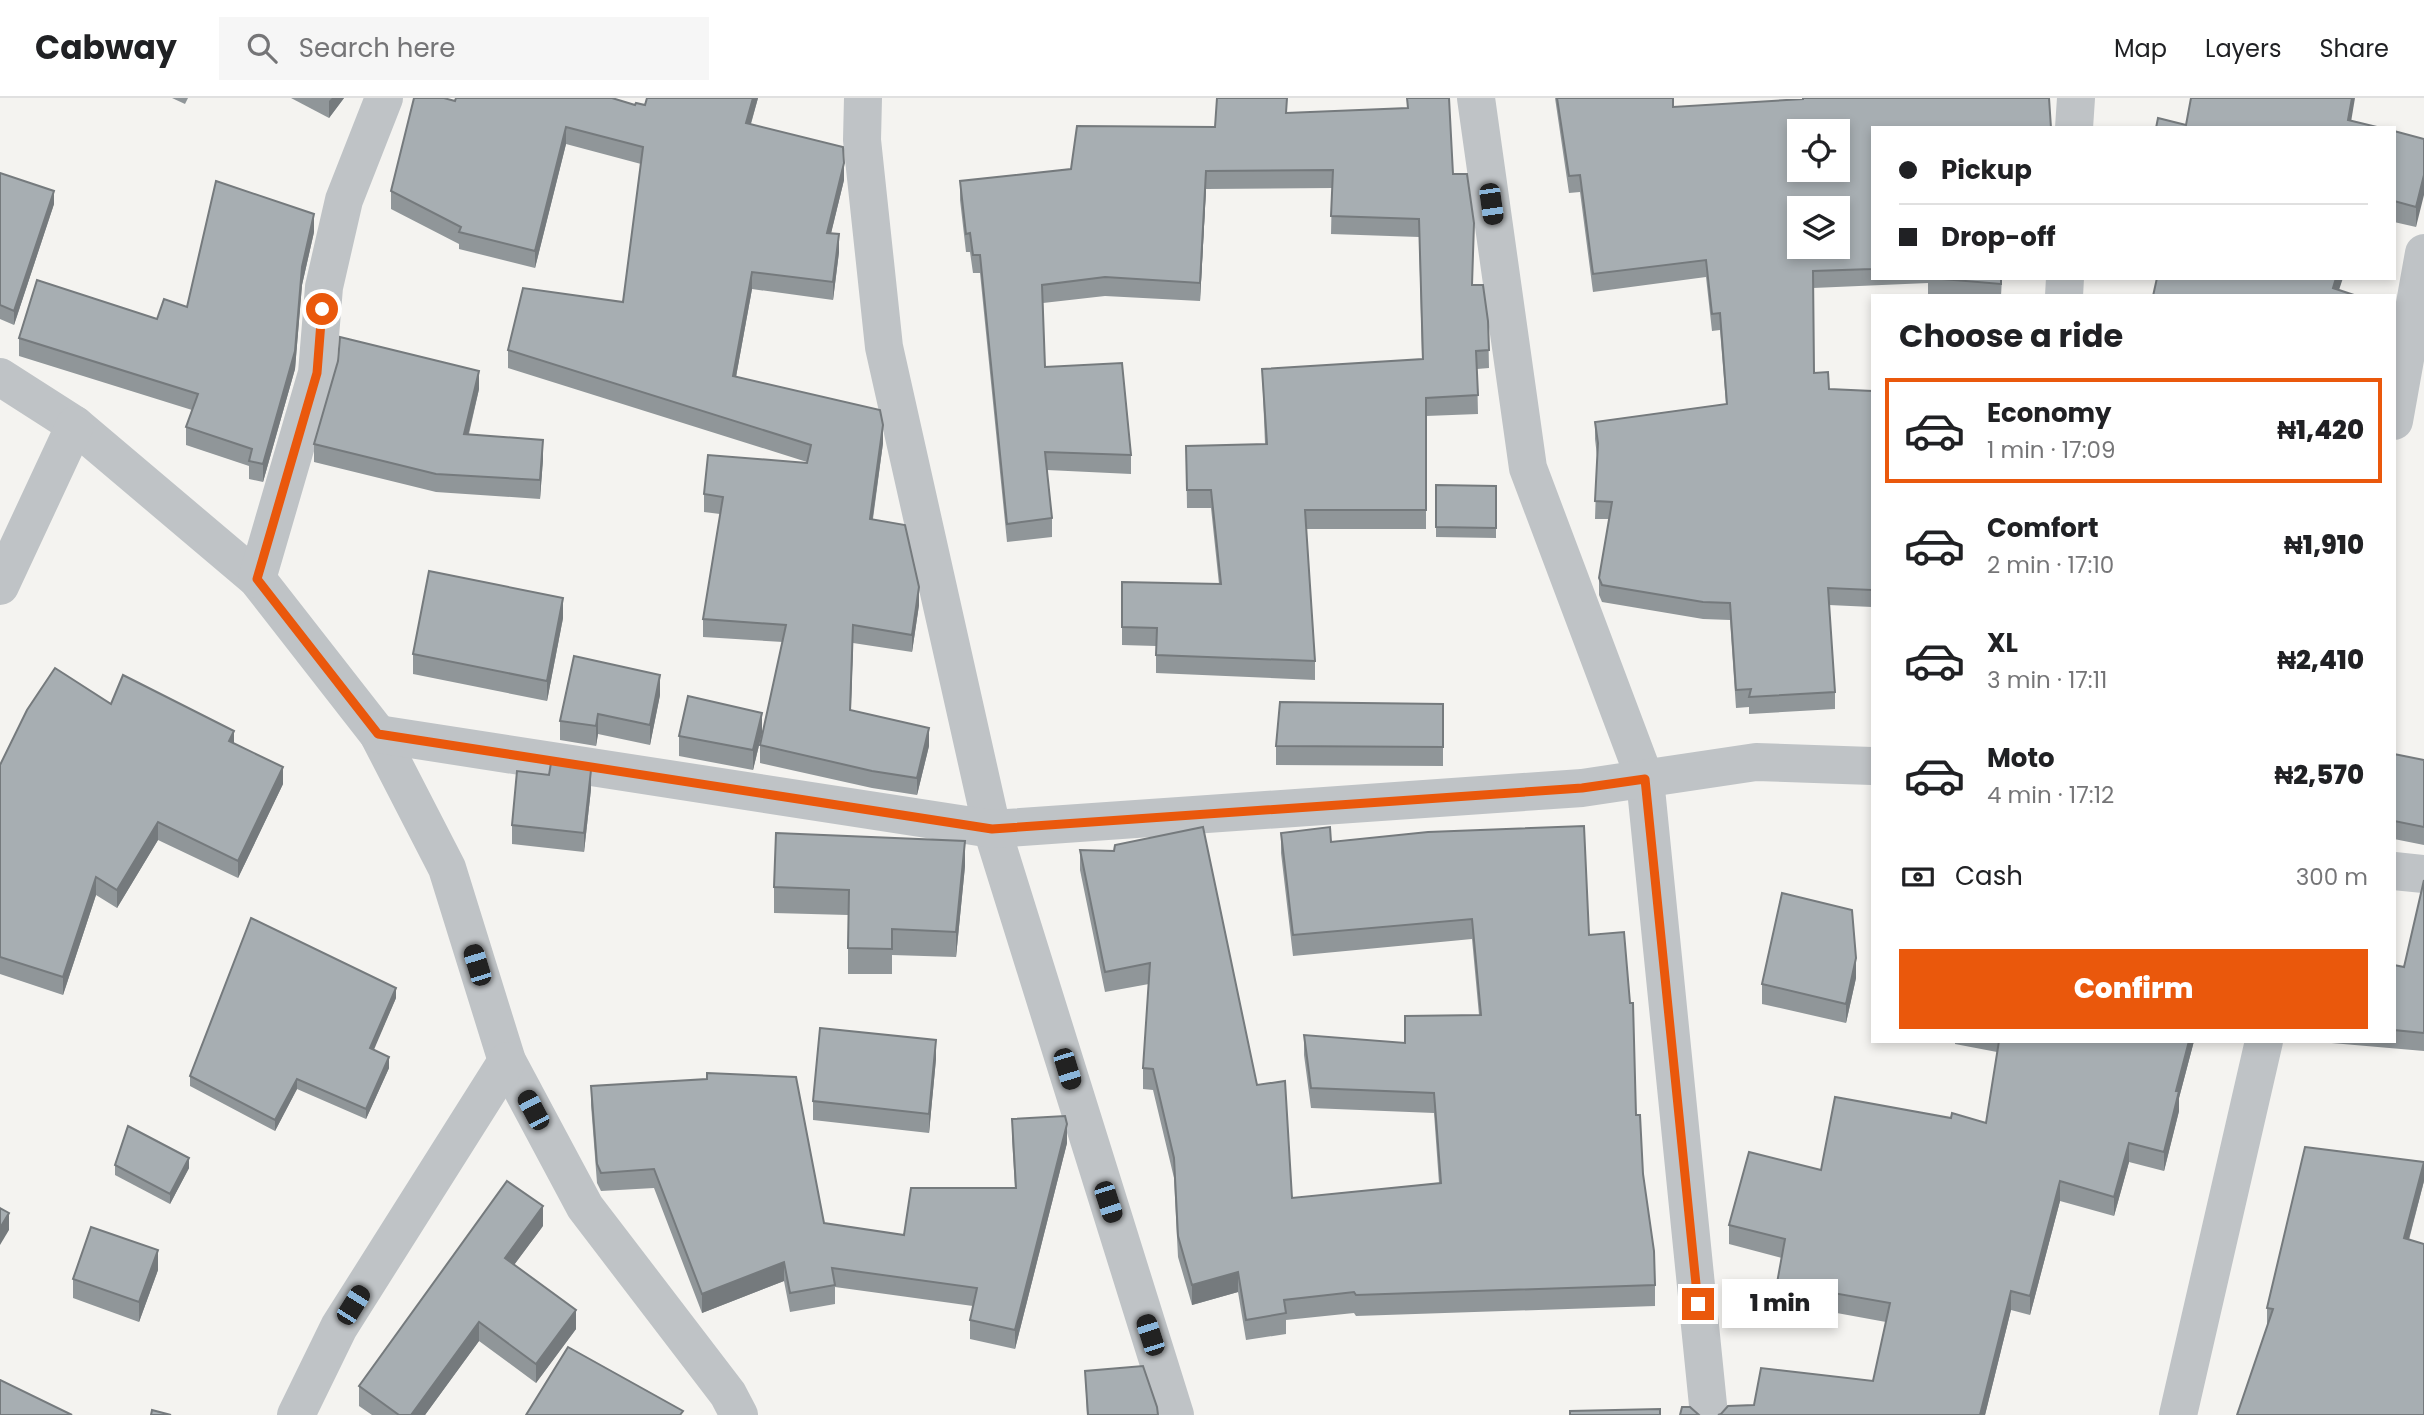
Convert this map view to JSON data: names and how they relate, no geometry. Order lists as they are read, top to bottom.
{
  "page": {
    "header": "Cabway",
    "search": "Search here",
    "nav": ["Map", "Layers", "Share"],
    "banner": ["Pickup", "Drop-off"],
    "heading": "Choose a ride",
    "list": [
      {
        "name": "Economy",
        "note": "1 min · 17:09",
        "value": "₦1,420"
      },
      {
        "name": "Comfort",
        "note": "2 min · 17:10",
        "value": "₦1,910"
      },
      {
        "name": "XL",
        "note": "3 min · 17:11",
        "value": "₦2,410"
      },
      {
        "name": "Moto",
        "note": "4 min · 17:12",
        "value": "₦2,570"
      }
    ],
    "pay": ["Cash", "300 m"],
    "buttons": "Confirm",
    "bubble": "1 min"
  }
}
